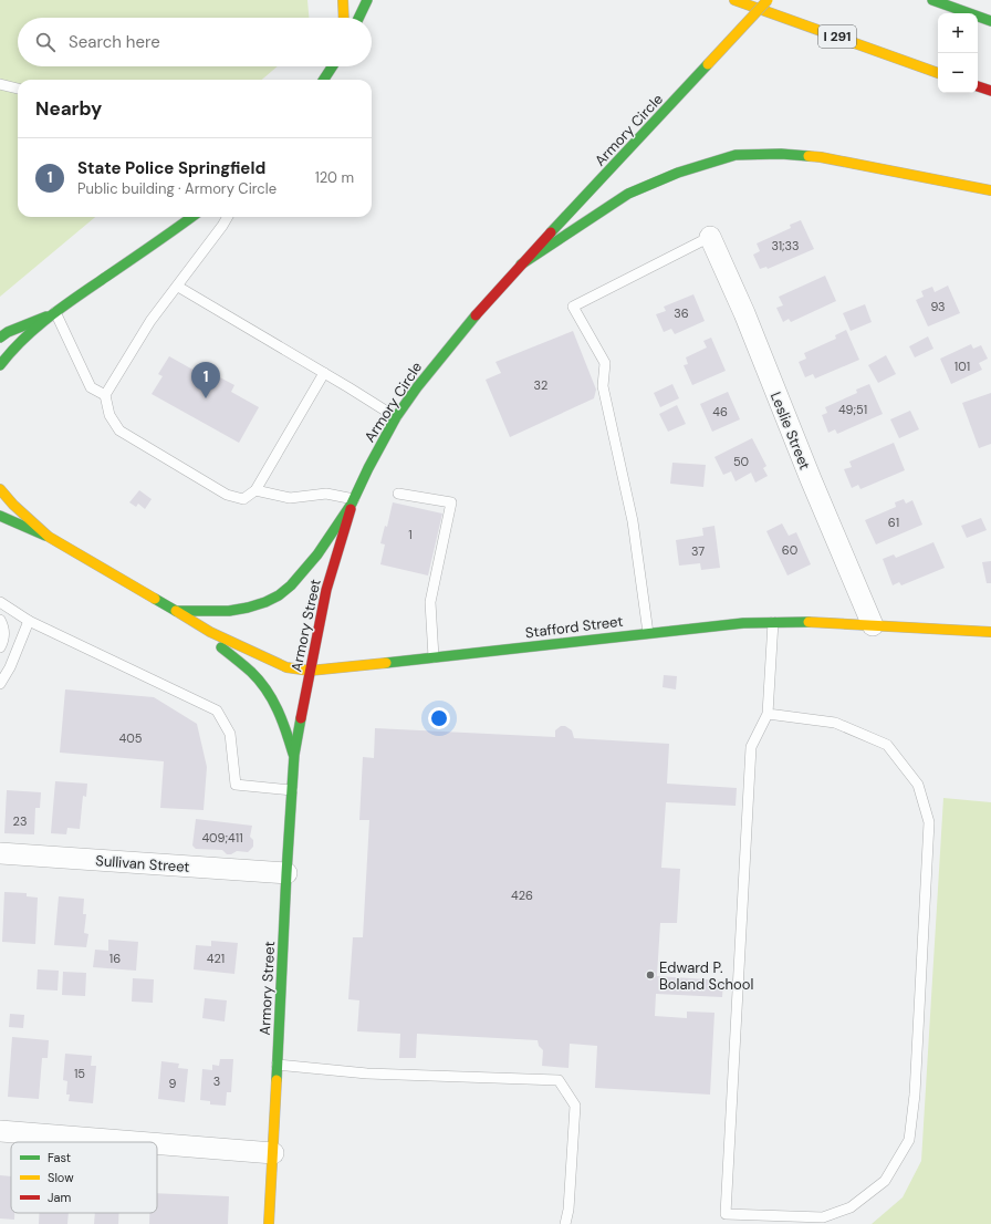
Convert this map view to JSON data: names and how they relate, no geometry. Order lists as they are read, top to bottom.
{
  "streets": {
    "main road": [
      "I 291",
      "Armory Circle",
      "Armory Street",
      "Stafford Street"
    ],
    "street": ["Leslie Street", "Sullivan Street"]
  },
  "crossings": [
    ["Armory Circle", "Armory Street"],
    ["Armory Circle", "Stafford Street"],
    ["Leslie Street", "Stafford Street"],
    ["Armory Street", "Stafford Street"],
    ["Armory Street", "Sullivan Street"]
  ],
  "places": ["Edward P. Boland School"],
  "house_numbers": [
    "31;33",
    "93",
    "36",
    "101",
    "32",
    "49;51",
    "46",
    "50",
    "61",
    "1",
    "60",
    "37",
    "405",
    "23",
    "409;411",
    "426",
    "16",
    "421",
    "15",
    "3",
    "9"
  ],
  "legend": ["Fast", "Slow", "Jam"],
  "page": {
    "map_buttons": ["+", "−"],
    "search": "Search here",
    "heading": "Nearby",
    "list": [
      {
        "mark": "1",
        "name": "State Police Springfield",
        "note": "Public building · Armory Circle",
        "value": "120 m"
      }
    ],
    "pins": "1"
  }
}
